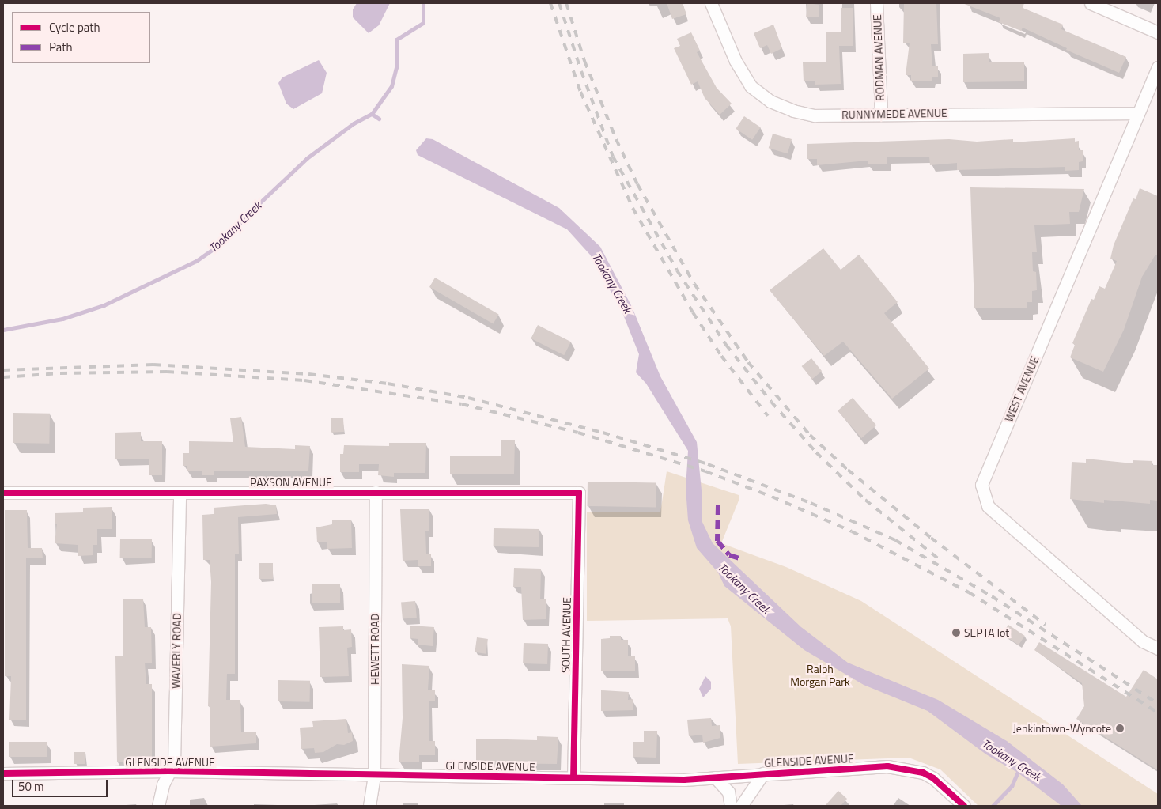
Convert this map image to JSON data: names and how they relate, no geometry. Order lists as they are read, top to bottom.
{
  "streets": {
    "street": [
      "RODMAN AVENUE",
      "RUNNYMEDE AVENUE",
      "WEST AVENUE",
      "PAXSON AVENUE",
      "SOUTH AVENUE",
      "HEWETT ROAD",
      "WAVERLY ROAD",
      "GLENSIDE AVENUE"
    ]
  },
  "crossings": [
    ["RODMAN AVENUE", "RUNNYMEDE AVENUE"],
    ["RUNNYMEDE AVENUE", "WEST AVENUE"],
    ["PAXSON AVENUE", "SOUTH AVENUE"],
    ["PAXSON AVENUE", "HEWETT ROAD"],
    ["PAXSON AVENUE", "WAVERLY ROAD"],
    ["SOUTH AVENUE", "GLENSIDE AVENUE"],
    ["HEWETT ROAD", "GLENSIDE AVENUE"],
    ["WAVERLY ROAD", "GLENSIDE AVENUE"]
  ],
  "water": ["Tookany Creek"],
  "parks": ["Ralph Morgan Park"],
  "places": ["SEPTA lot", "Jenkintown-Wyncote"],
  "legend": ["Cycle path", "Path"],
  "scale_bar": "50 m"
}
